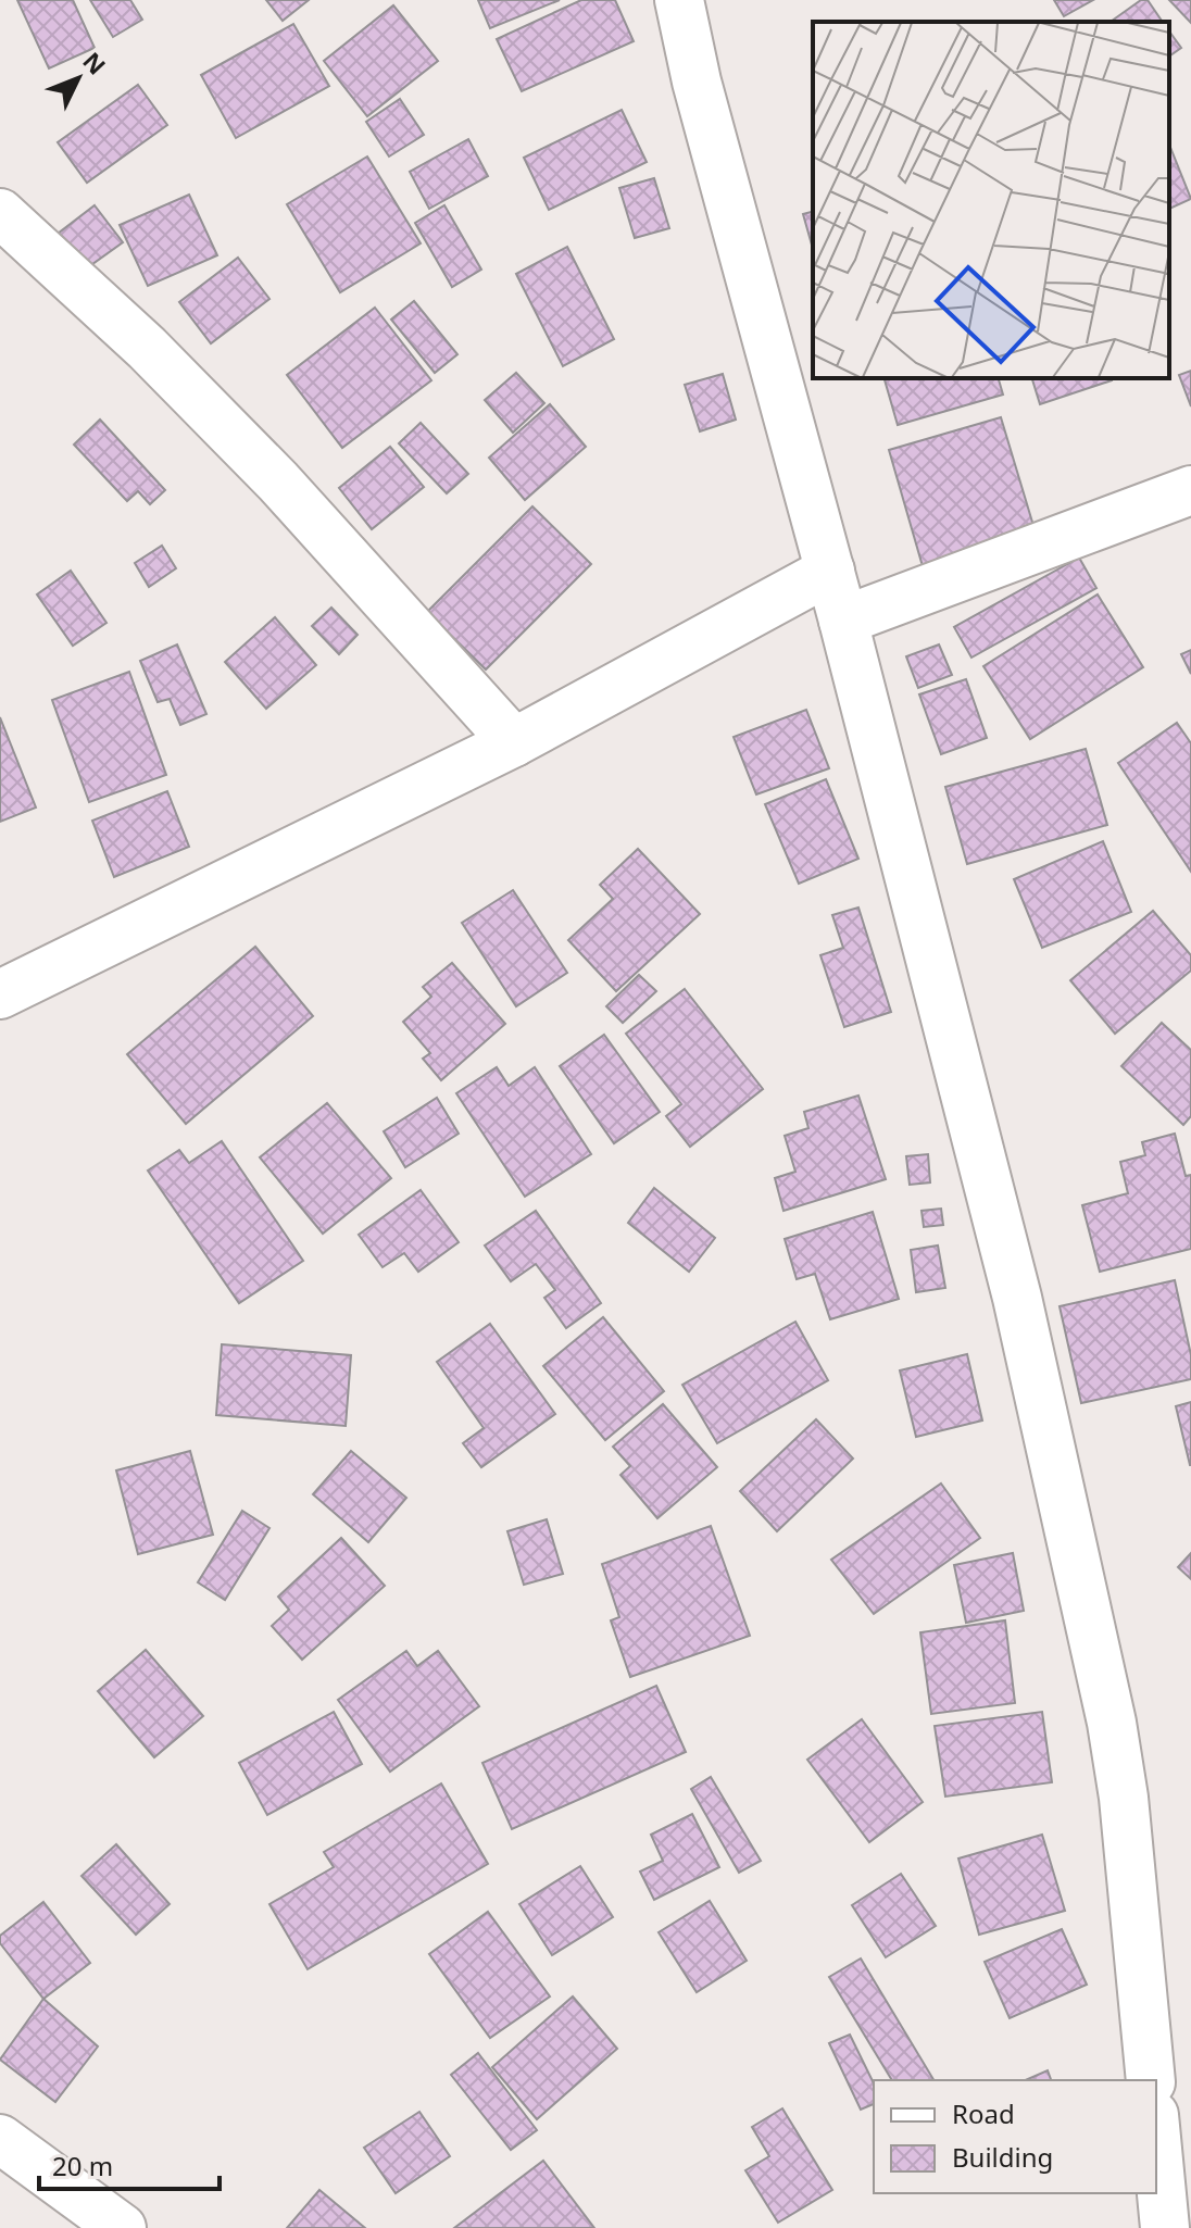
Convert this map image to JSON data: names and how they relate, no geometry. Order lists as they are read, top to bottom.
{
  "legend": ["Road", "Building"],
  "scale_bar": "20 m",
  "north": "top right"
}
